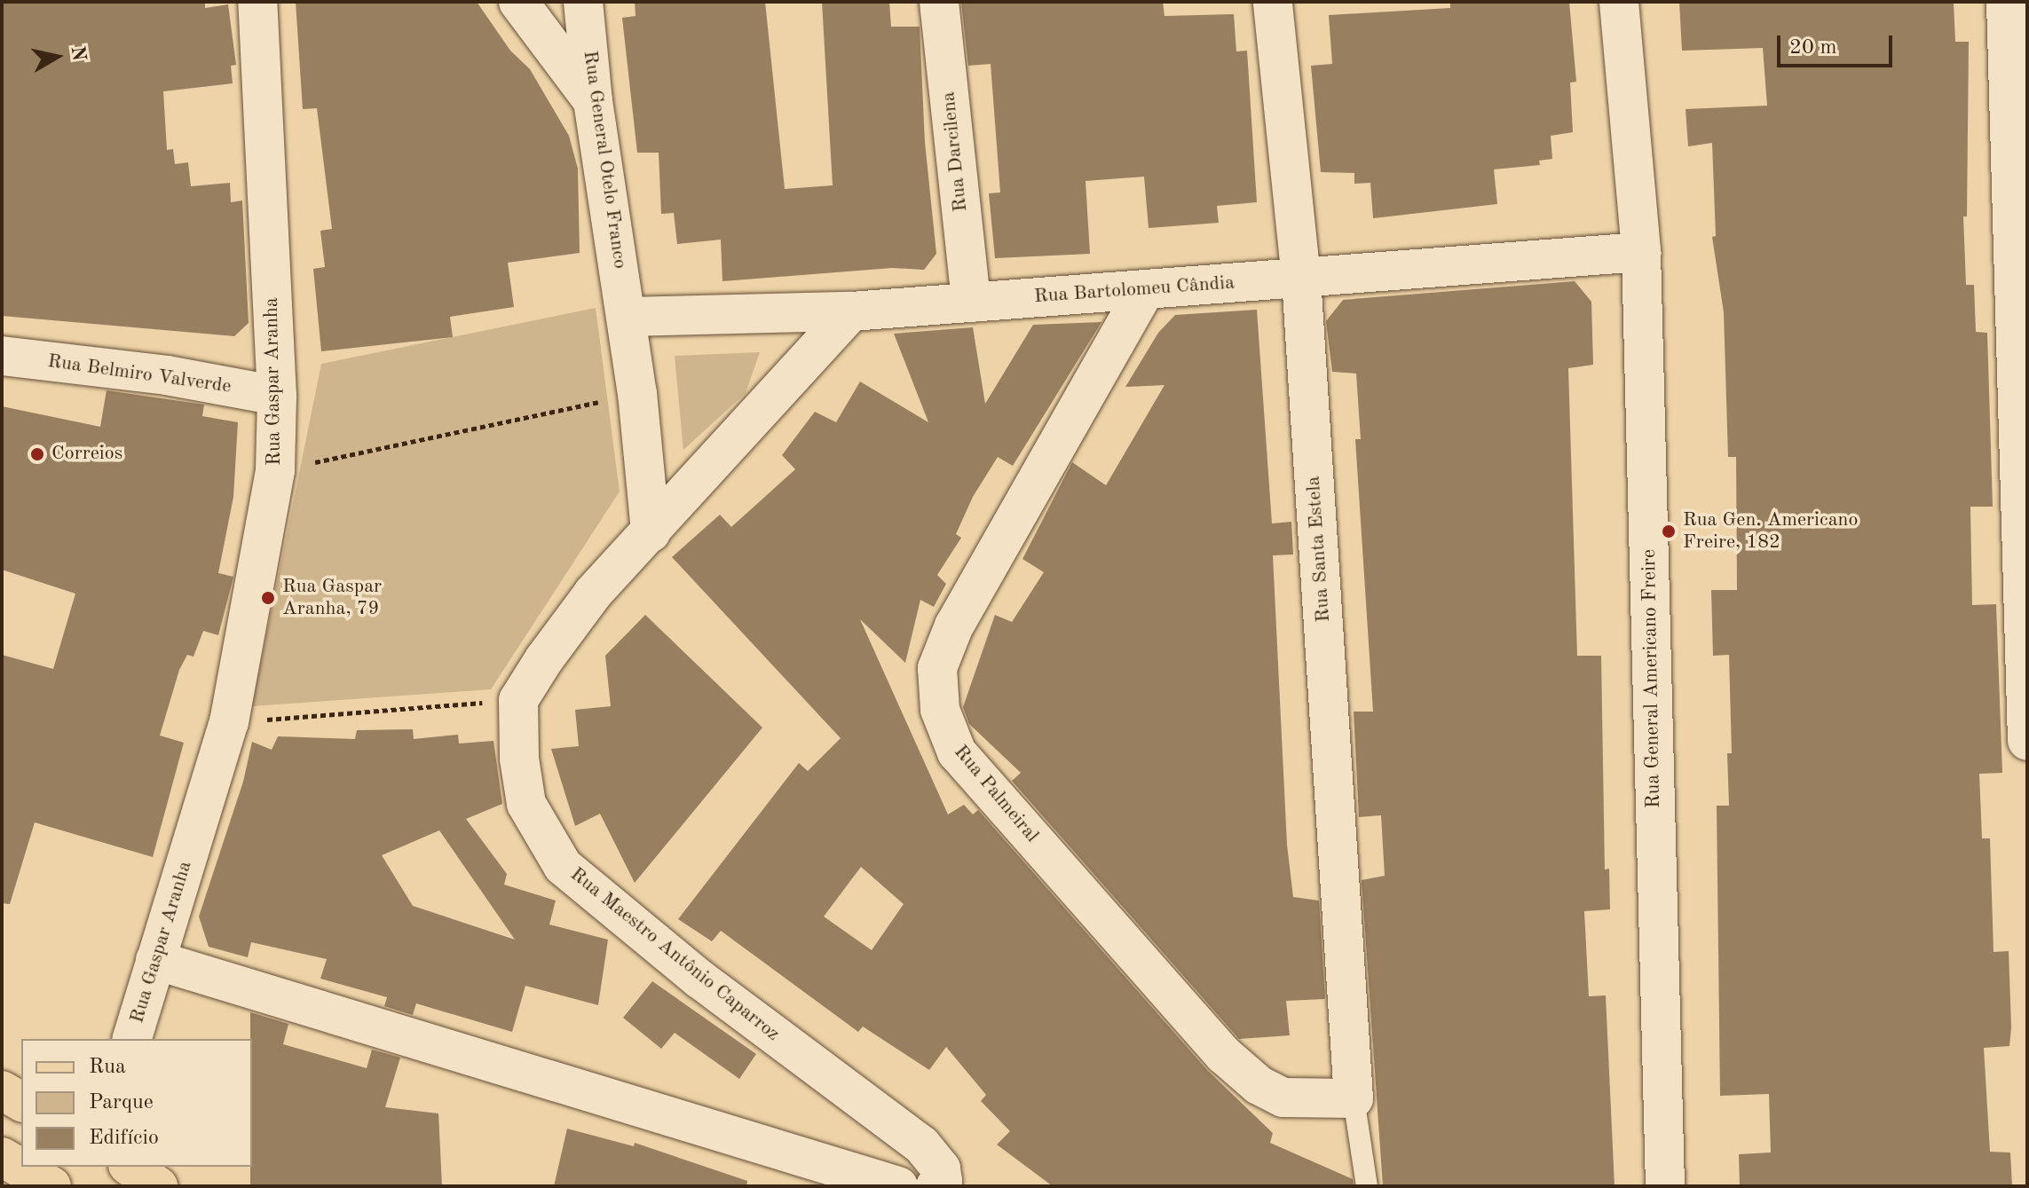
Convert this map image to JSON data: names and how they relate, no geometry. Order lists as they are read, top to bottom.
{
  "streets": {
    "street": [
      "Rua Darcilena",
      "Rua General Otelo Franco",
      "Rua Bartolomeu Cândia",
      "Rua Belmiro Valverde",
      "Rua Gaspar Aranha",
      "Rua Santa Estela",
      "Rua General Americano Freire",
      "Rua Palmeiral",
      "Rua Maestro Antônio Caparroz"
    ]
  },
  "crossings": [
    ["Rua Darcilena", "Rua Bartolomeu Cândia"],
    ["Rua General Otelo Franco", "Rua Bartolomeu Cândia"],
    ["Rua Bartolomeu Cândia", "Rua Santa Estela"],
    ["Rua Bartolomeu Cândia", "Rua General Americano Freire"],
    ["Rua Bartolomeu Cândia", "Rua Palmeiral"],
    ["Rua Belmiro Valverde", "Rua Gaspar Aranha"],
    ["Rua Santa Estela", "Rua Palmeiral"]
  ],
  "places": ["Correios", "Rua Gen. Americano Freire, 182", "Rua Gaspar Aranha, 79"],
  "legend": ["Rua", "Parque", "Edifício"],
  "scale_bar": "20 m",
  "north": "right"
}
